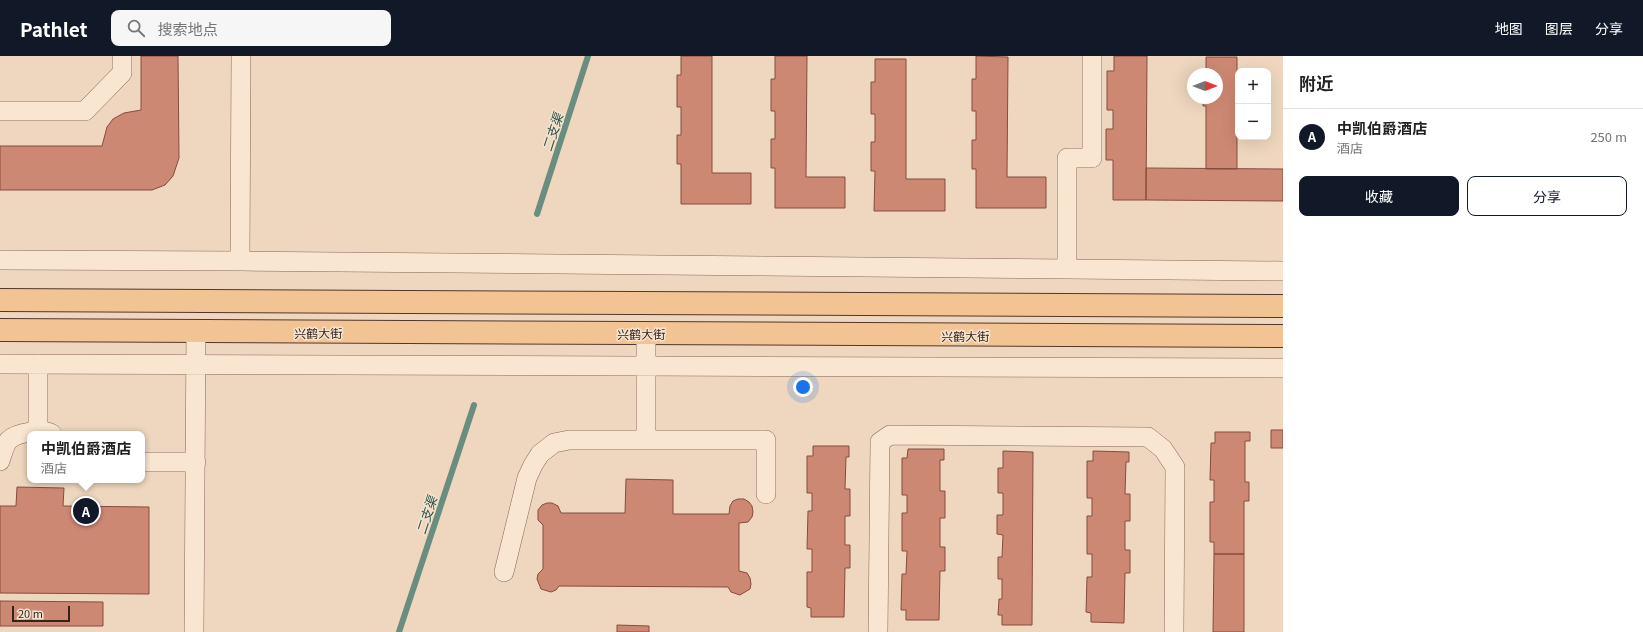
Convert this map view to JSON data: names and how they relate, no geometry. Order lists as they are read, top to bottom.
{
  "streets": {
    "main road": ["兴鹤大街"]
  },
  "water": ["二支渠"],
  "scale_bar": "20 m",
  "north": "right",
  "page": {
    "header": "Pathlet",
    "search": "搜索地点",
    "nav": ["地图", "图层", "分享"],
    "heading": "附近",
    "map_buttons": ["+", "−"],
    "list": [
      {
        "mark": "A",
        "name": "中凯伯爵酒店",
        "note": "酒店",
        "value": "250 m"
      }
    ],
    "buttons": ["收藏", "分享"],
    "popup": ["中凯伯爵酒店", "酒店"],
    "pins": "A",
    "scale": "20 m"
  }
}
